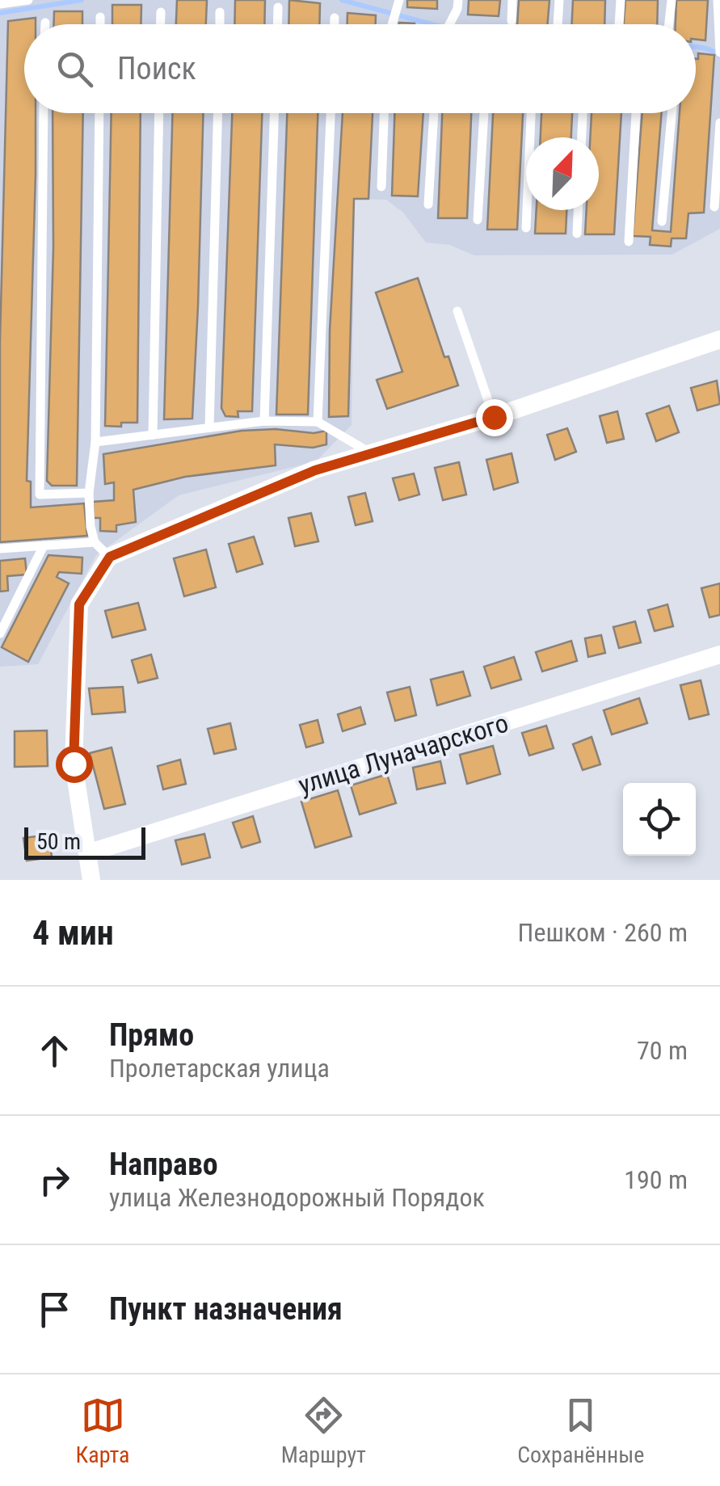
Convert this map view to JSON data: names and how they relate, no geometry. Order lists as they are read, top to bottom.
{
  "streets": {
    "street": ["улица Луначарского"]
  },
  "scale_bar": "50 m",
  "north": "top right",
  "page": {
    "search": "Поиск",
    "scale": "50 m",
    "heading": ["4 мин", "Пешком · 260 m"],
    "list": [
      ["Прямо", "Пролетарская улица", "70 m"],
      ["Направо", "улица Железнодорожный Порядок", "190 m"],
      "Пункт назначения"
    ],
    "nav": ["Карта", "Маршрут", "Сохранённые"]
  }
}
